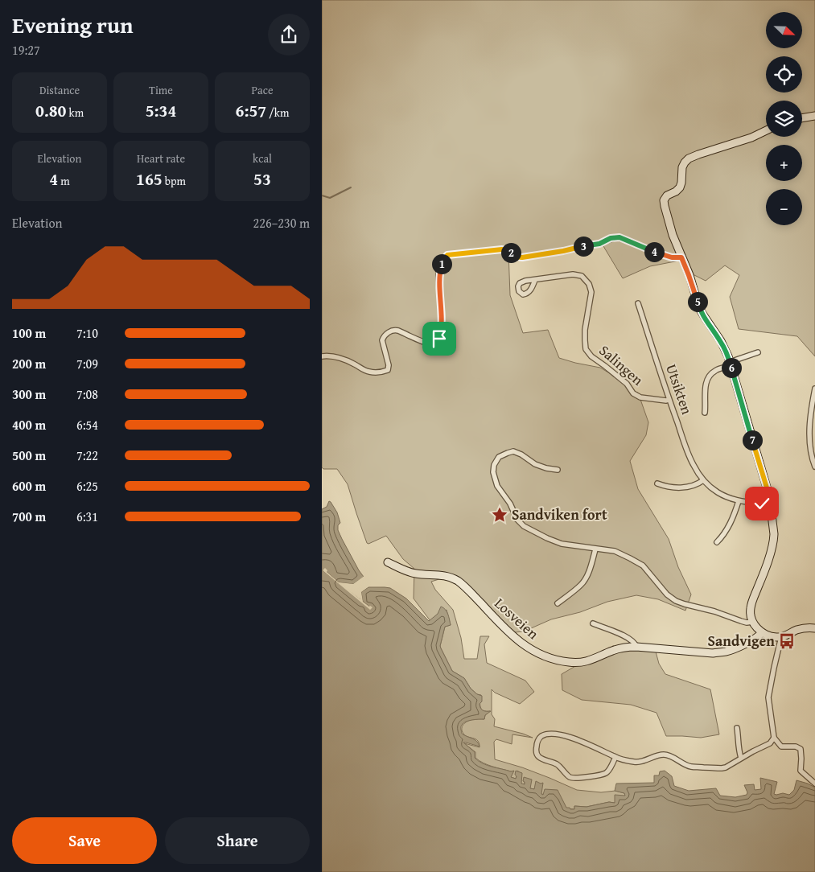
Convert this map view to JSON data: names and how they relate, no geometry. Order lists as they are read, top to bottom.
{
  "streets": {
    "street": ["Salingen", "Utsikten", "Losveien"]
  },
  "crossings": [
    ["Salingen", "Utsikten"]
  ],
  "places": {
    "place": ["Sandviken fort"],
    "bus stop": ["Sandvigen"]
  },
  "north": "bottom right",
  "page": {
    "heading": ["Evening run", "19:27"],
    "map_buttons": ["+", "−"],
    "stats": [
      ["Distance", "0.80 km"],
      ["Time", "5:34"],
      ["Pace", "6:57 /km"],
      ["Elevation", "4 m"],
      ["Heart rate", "165 bpm"],
      ["kcal", "53"]
    ],
    "chart": ["Elevation", "226–230 m"],
    "pins": [
      "3",
      "4",
      "2",
      "1",
      "5",
      "6",
      "7"
    ],
    "list": [
      {
        "name": "100 m",
        "note": "7:10"
      },
      {
        "name": "200 m",
        "note": "7:09"
      },
      {
        "name": "300 m",
        "note": "7:08"
      },
      {
        "name": "400 m",
        "note": "6:54"
      },
      {
        "name": "500 m",
        "note": "7:22"
      },
      {
        "name": "600 m",
        "note": "6:25"
      },
      {
        "name": "700 m",
        "note": "6:31"
      }
    ],
    "buttons": ["Save", "Share"]
  }
}
